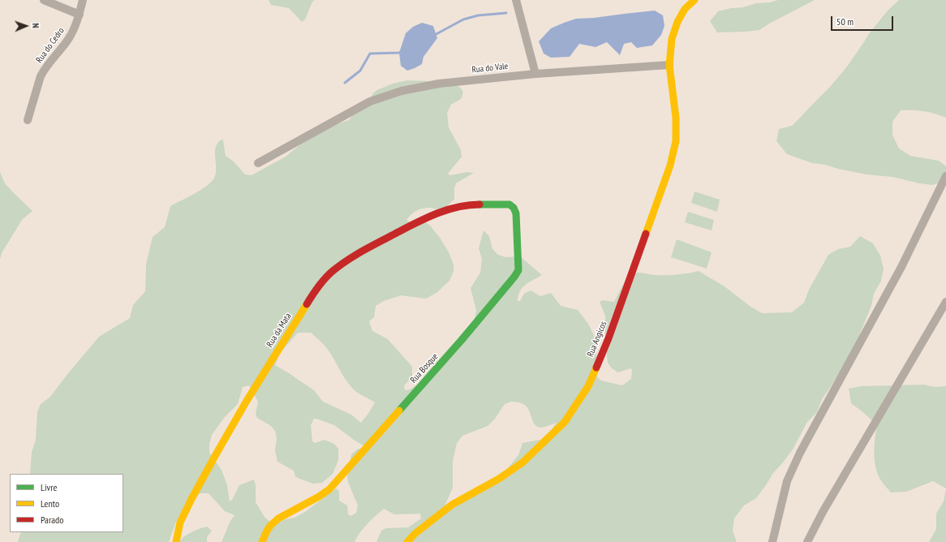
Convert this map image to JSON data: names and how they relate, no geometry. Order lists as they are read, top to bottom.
{
  "streets": {
    "street": [
      "Rua do Cedro",
      "Rua do Vale",
      "Rua da Mata",
      "Rua Angicos",
      "Rua Bosque"
    ]
  },
  "crossings": [
    ["Rua do Vale", "Rua Angicos"],
    ["Rua da Mata", "Rua Bosque"]
  ],
  "legend": ["Livre", "Lento", "Parado"],
  "scale_bar": "50 m",
  "north": "right"
}
